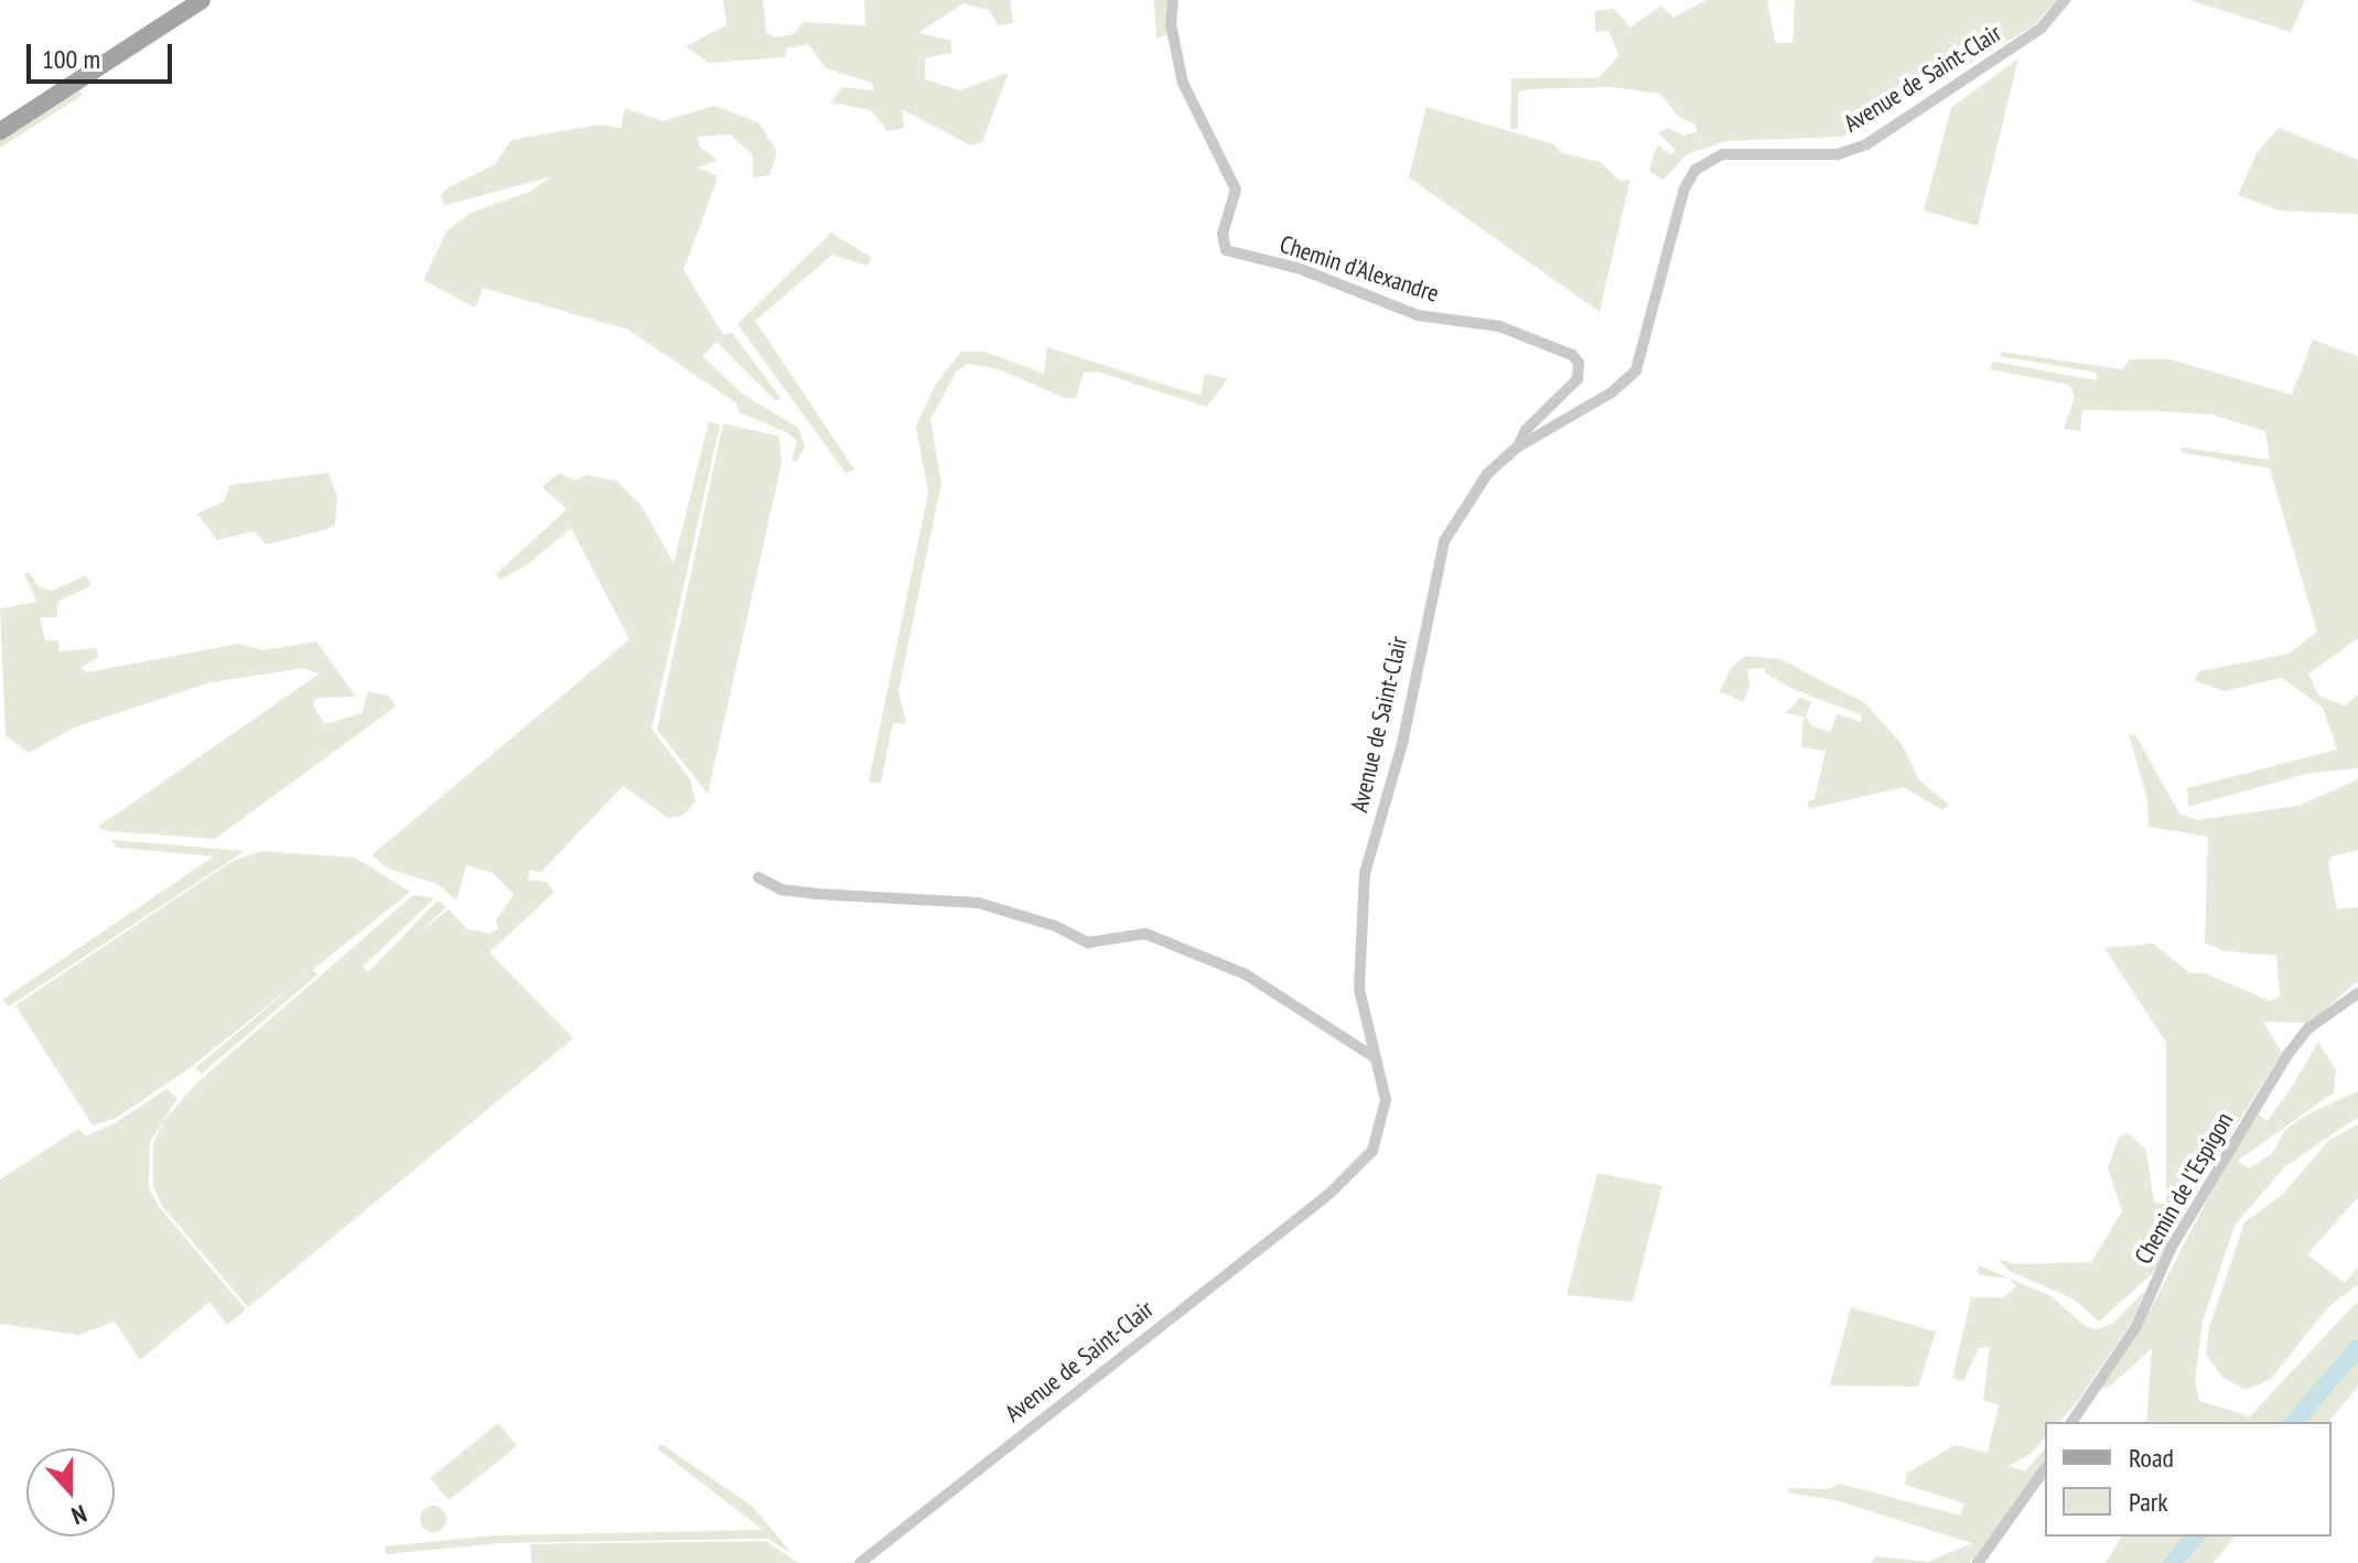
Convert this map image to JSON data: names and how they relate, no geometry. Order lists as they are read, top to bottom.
{
  "streets": {
    "street": ["Avenue de Saint-Clair", "Chemin d'Alexandre", "Chemin de l'Espigon"]
  },
  "crossings": [
    ["Avenue de Saint-Clair", "Chemin d'Alexandre"]
  ],
  "legend": ["Road", "Park"],
  "scale_bar": "100 m",
  "north": "bottom"
}
